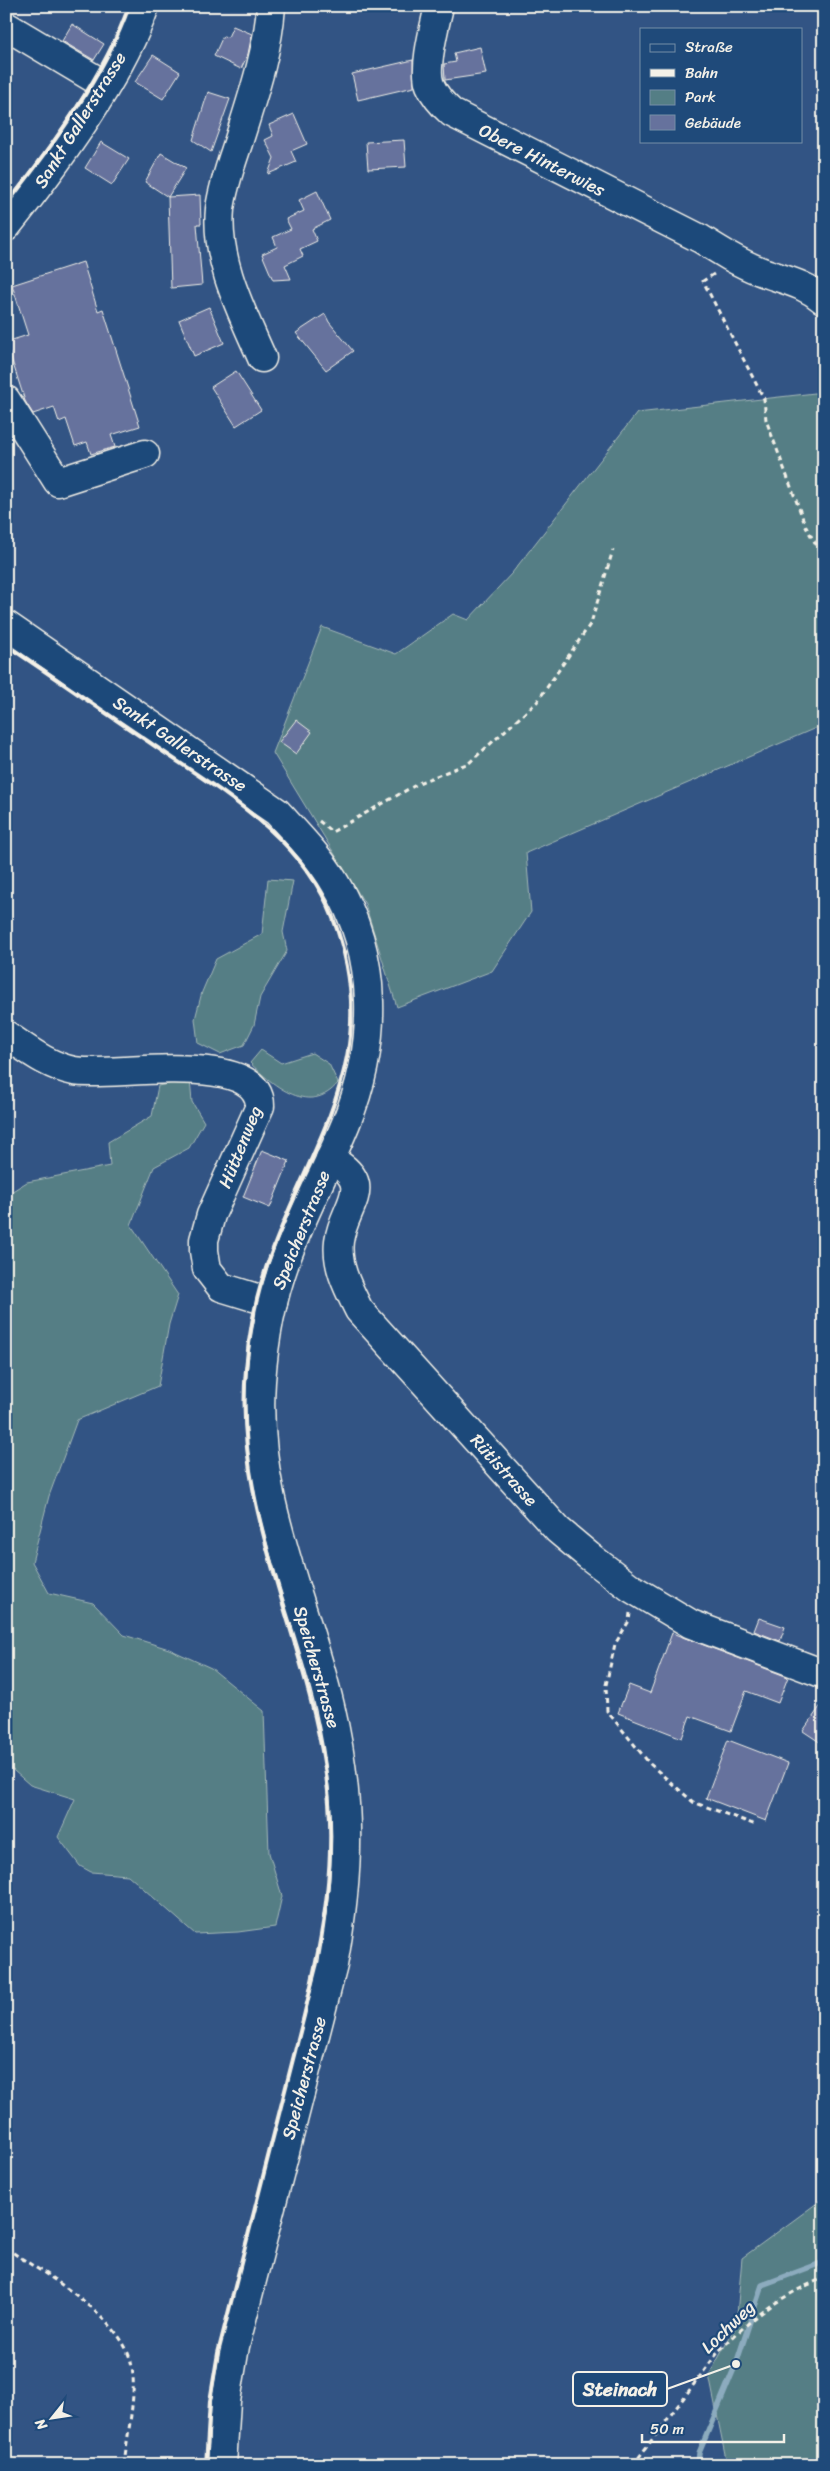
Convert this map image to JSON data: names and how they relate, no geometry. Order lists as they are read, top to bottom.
{
  "streets": {
    "street": [
      "Sankt Gallerstrasse",
      "Obere Hinterwies",
      "Hüttenweg",
      "Speicherstrasse",
      "Rütistrasse"
    ],
    "path": ["Lochweg"]
  },
  "crossings": [
    ["Sankt Gallerstrasse", "Speicherstrasse"],
    ["Hüttenweg", "Speicherstrasse"],
    ["Speicherstrasse", "Rütistrasse"]
  ],
  "places": ["Steinach"],
  "legend": [
    "Straße",
    "Bahn",
    "Park",
    "Gebäude"
  ],
  "scale_bar": "50 m",
  "north": "bottom left"
}
